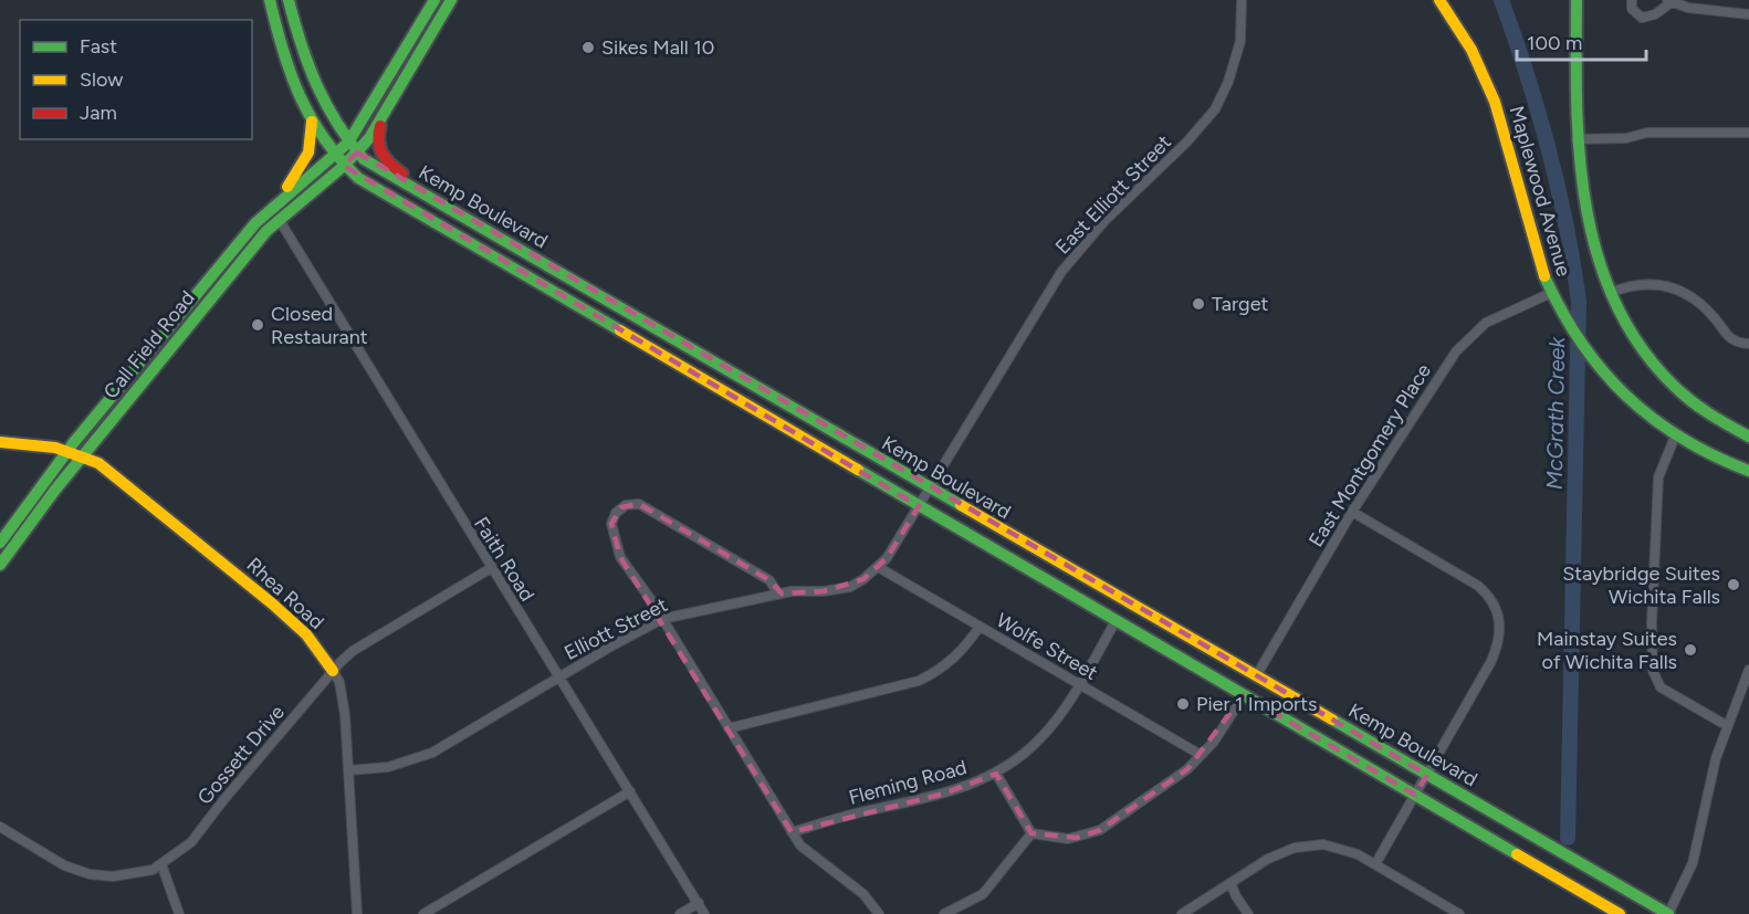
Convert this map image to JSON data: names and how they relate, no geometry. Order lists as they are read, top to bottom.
{
  "streets": {
    "main road": [
      "Maplewood Avenue",
      "Kemp Boulevard",
      "Call Field Road",
      "Rhea Road"
    ],
    "street": [
      "East Elliott Street",
      "East Montgomery Place",
      "Faith Road",
      "Elliott Street",
      "Wolfe Street",
      "Gossett Drive",
      "Fleming Road"
    ]
  },
  "crossings": [
    ["Maplewood Avenue", "East Montgomery Place"],
    ["East Elliott Street", "Kemp Boulevard"],
    ["East Elliott Street", "Elliott Street"],
    ["Kemp Boulevard", "Call Field Road"],
    ["Kemp Boulevard", "East Montgomery Place"],
    ["Kemp Boulevard", "Elliott Street"],
    ["Kemp Boulevard", "Fleming Road"],
    ["Call Field Road", "Faith Road"],
    ["Call Field Road", "Rhea Road"],
    ["Faith Road", "Elliott Street"],
    ["Faith Road", "Gossett Drive"],
    ["Rhea Road", "Elliott Street"],
    ["Rhea Road", "Gossett Drive"],
    ["Elliott Street", "Wolfe Street"],
    ["Wolfe Street", "Fleming Road"]
  ],
  "water": ["McGrath Creek"],
  "places": [
    "Sikes Mall 10",
    "Target",
    "Closed Restaurant",
    "Staybridge Suites Wichita Falls",
    "Mainstay Suites of Wichita Falls",
    "Pier 1 Imports"
  ],
  "legend": ["Fast", "Slow", "Jam"],
  "scale_bar": "100 m"
}
